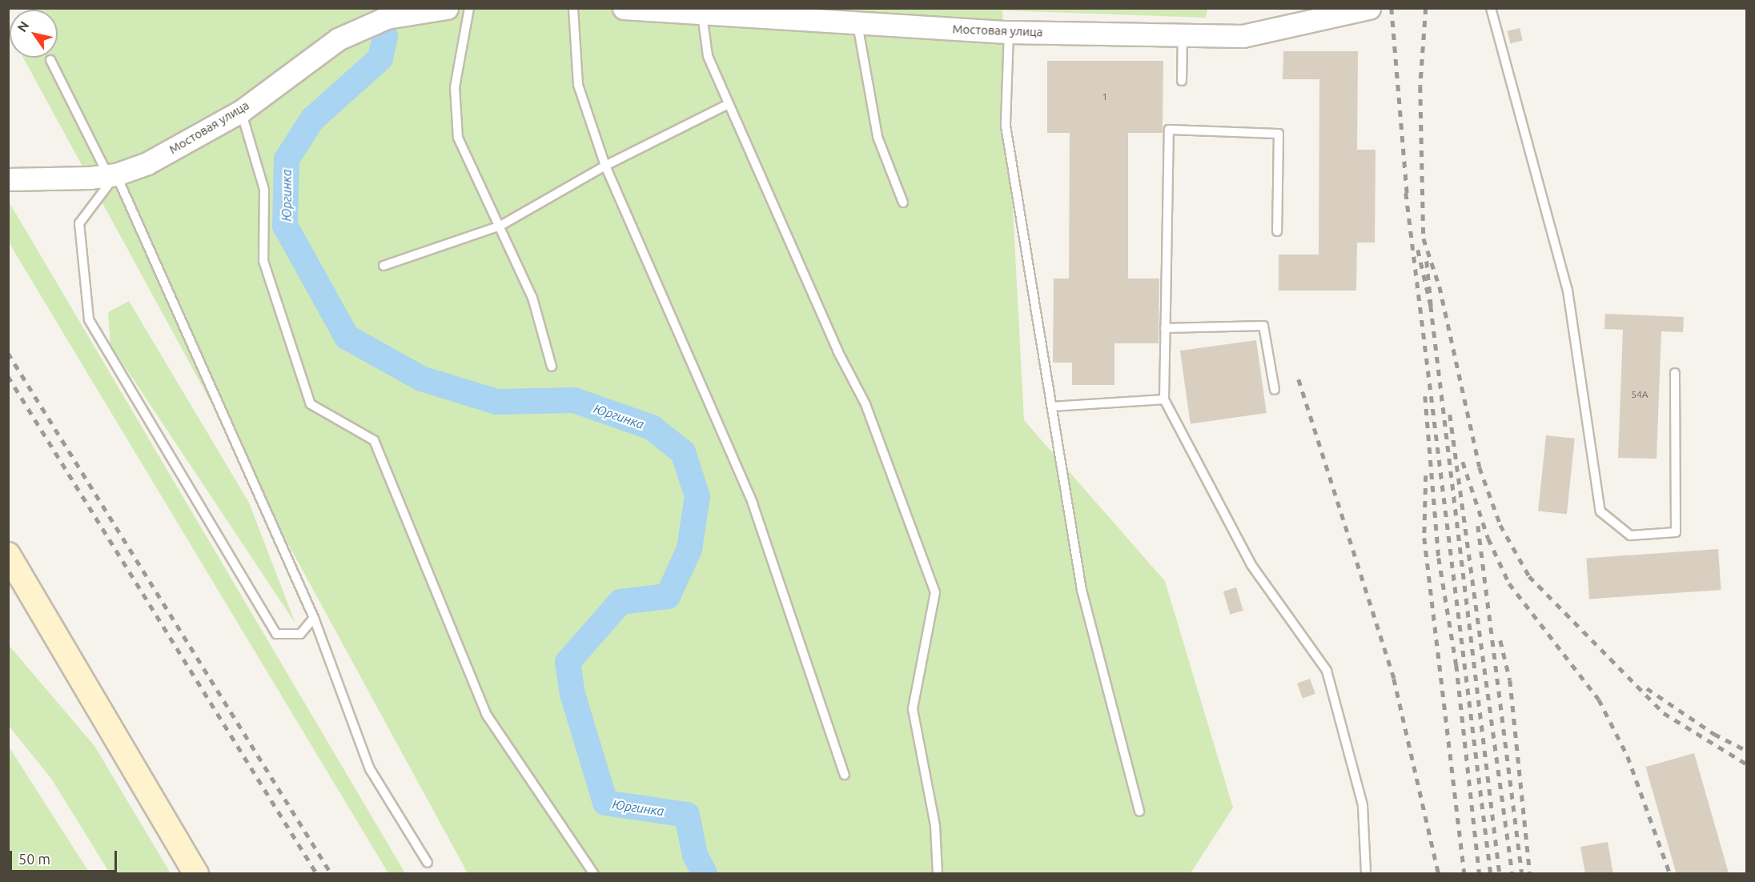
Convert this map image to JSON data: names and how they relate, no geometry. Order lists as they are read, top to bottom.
{
  "streets": {
    "street": ["Мостовая улица"]
  },
  "water": ["Юргинка"],
  "house_numbers": ["1", "54А"],
  "scale_bar": "50 m",
  "north": "top left"
}
